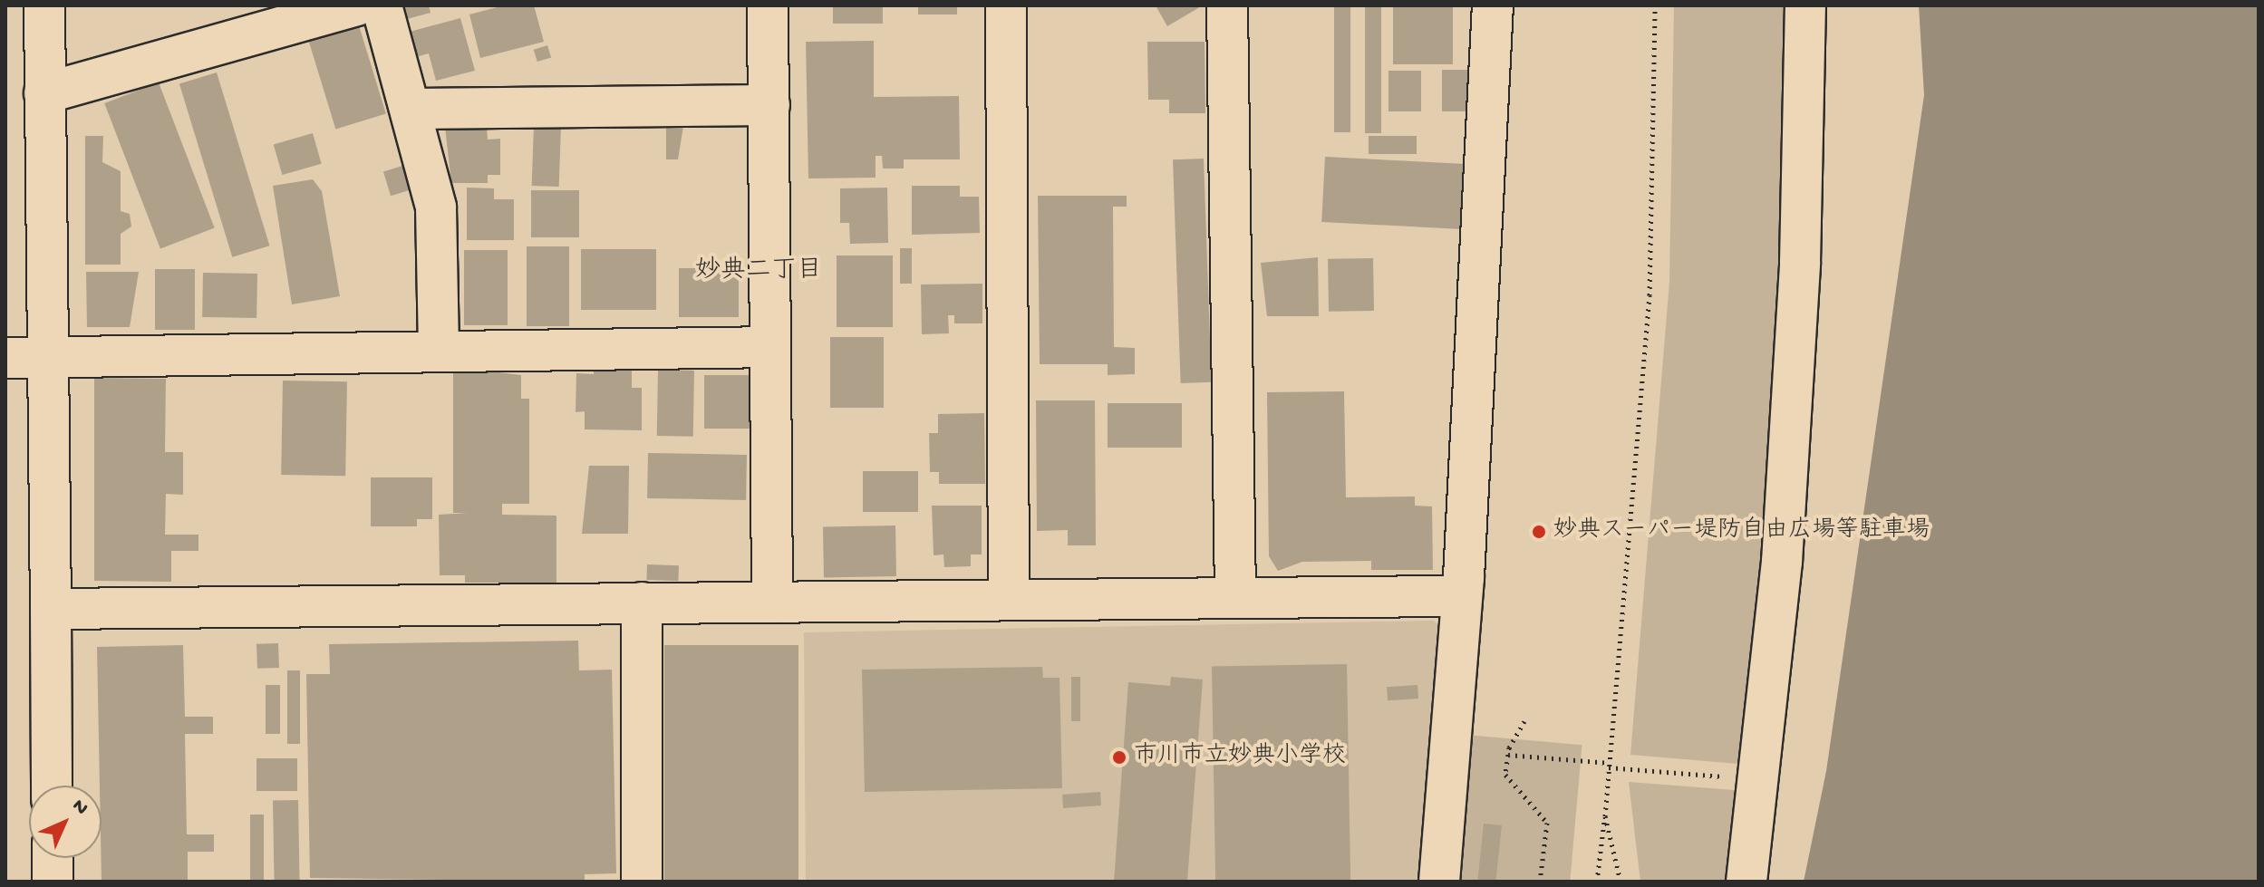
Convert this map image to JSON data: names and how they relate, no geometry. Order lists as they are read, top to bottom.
{
  "districts": ["妙典二丁目"],
  "places": ["妙典スーパー堤防自由広場等駐車場", "市川市立妙典小学校"],
  "north": "top right"
}
